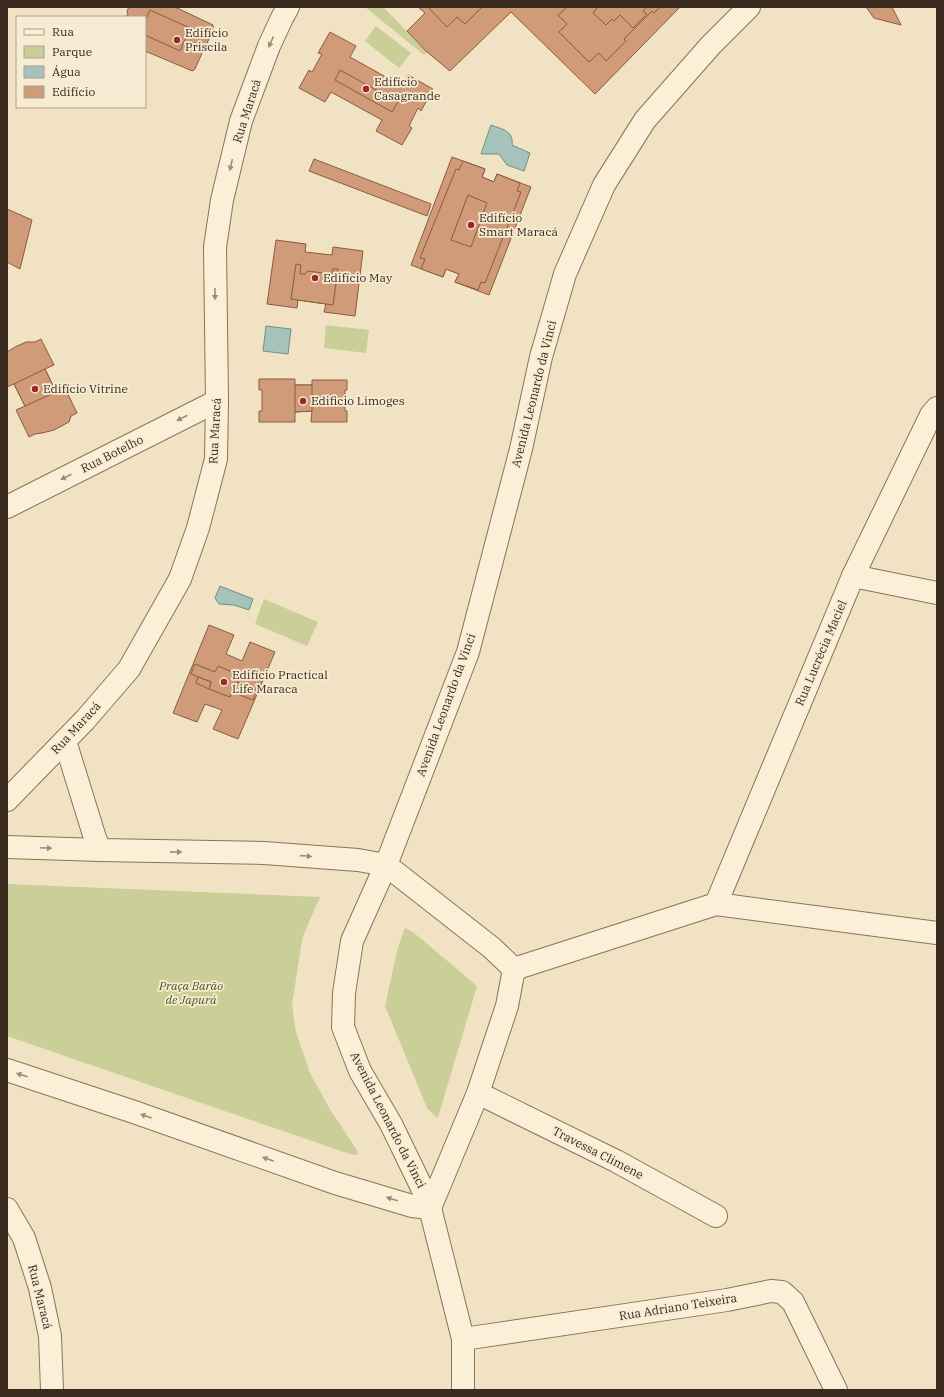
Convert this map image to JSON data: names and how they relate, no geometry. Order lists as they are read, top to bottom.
{
  "streets": {
    "street": [
      "Rua Maracá",
      "Avenida Leonardo da Vinci",
      "Rua Botelho",
      "Rua Lucrécia Maciel",
      "Travessa Climene",
      "Rua Adriano Teixeira"
    ]
  },
  "crossings": [
    ["Rua Maracá", "Rua Botelho"],
    ["Avenida Leonardo da Vinci", "Rua Adriano Teixeira"]
  ],
  "one_way": ["Rua Maracá", "Rua Botelho"],
  "parks": ["Praça Barão de Japurá"],
  "places": [
    "Edifício Priscila",
    "Edifício Casagrande",
    "Edifício Smart Maracá",
    "Edifício May",
    "Edifício Vitrine",
    "Edificio Limoges",
    "Edifício Practical Life Maraca"
  ],
  "legend": [
    "Rua",
    "Parque",
    "Água",
    "Edifício"
  ]
}
